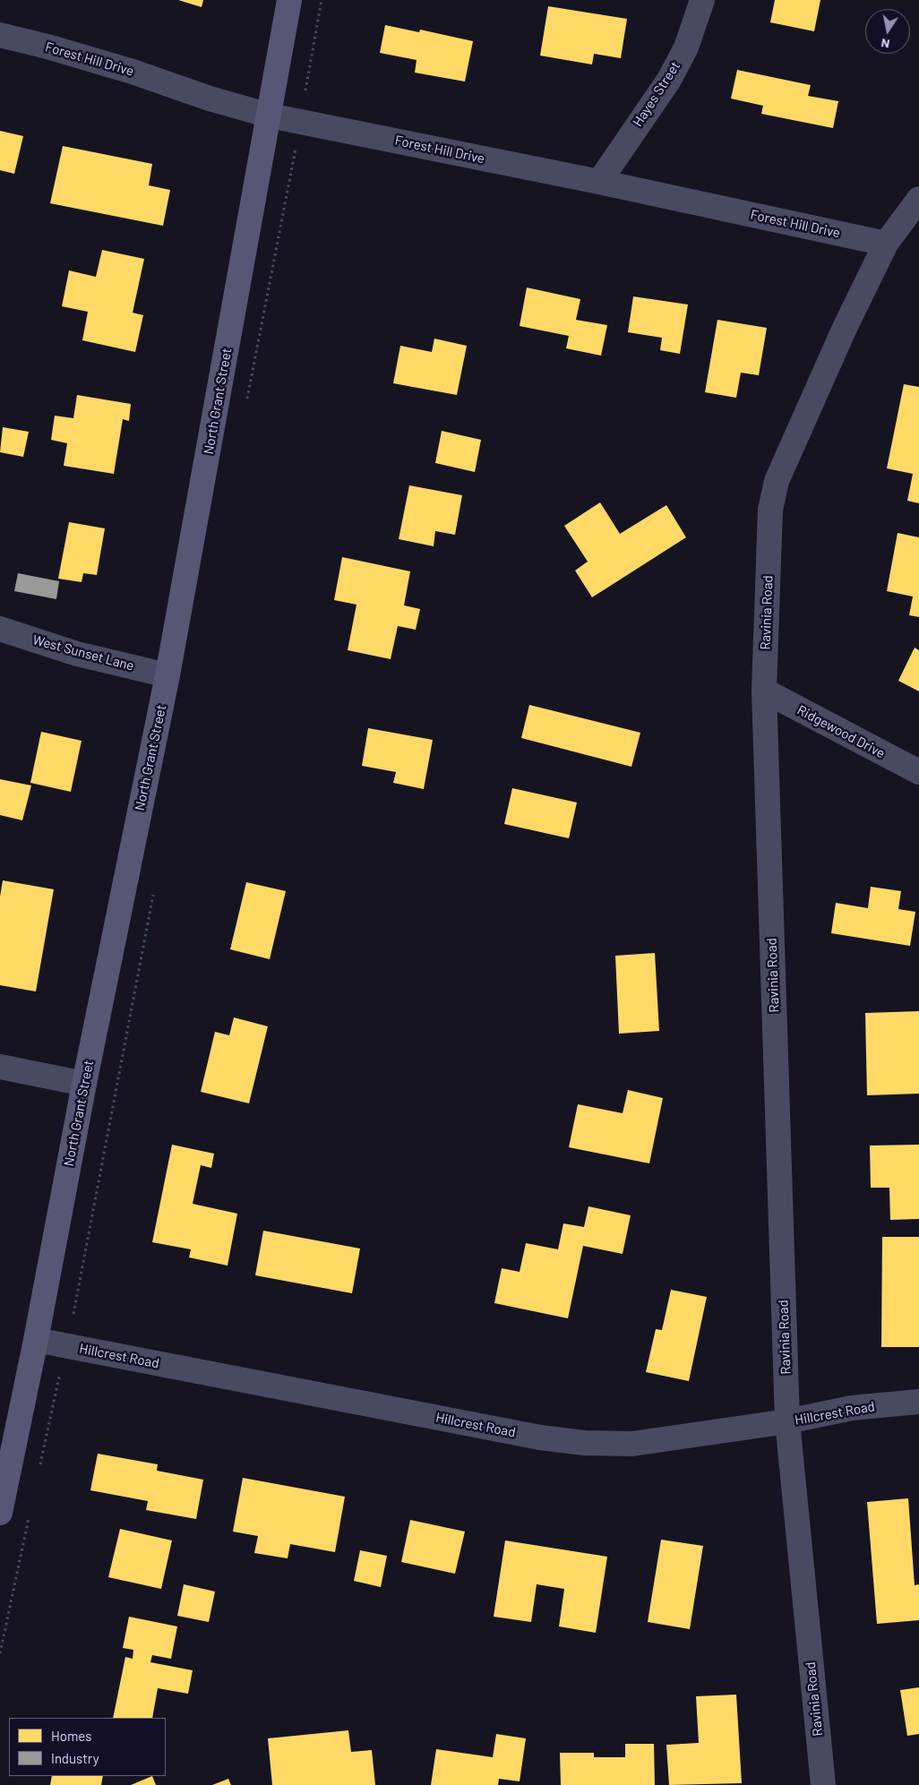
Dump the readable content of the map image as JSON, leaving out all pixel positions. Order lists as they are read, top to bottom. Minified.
{"streets":{"street":["Forest Hill Drive","Hayes Street","North Grant Street","Ravinia Road","West Sunset Lane","Ridgewood Drive","Hillcrest Road"]},"crossings":[["Forest Hill Drive","Hayes Street"],["Forest Hill Drive","North Grant Street"],["Forest Hill Drive","Ravinia Road"],["North Grant Street","West Sunset Lane"],["North Grant Street","Hillcrest Road"],["Ravinia Road","Ridgewood Drive"],["Ravinia Road","Hillcrest Road"]],"legend":["Homes","Industry"],"north":"bottom"}
